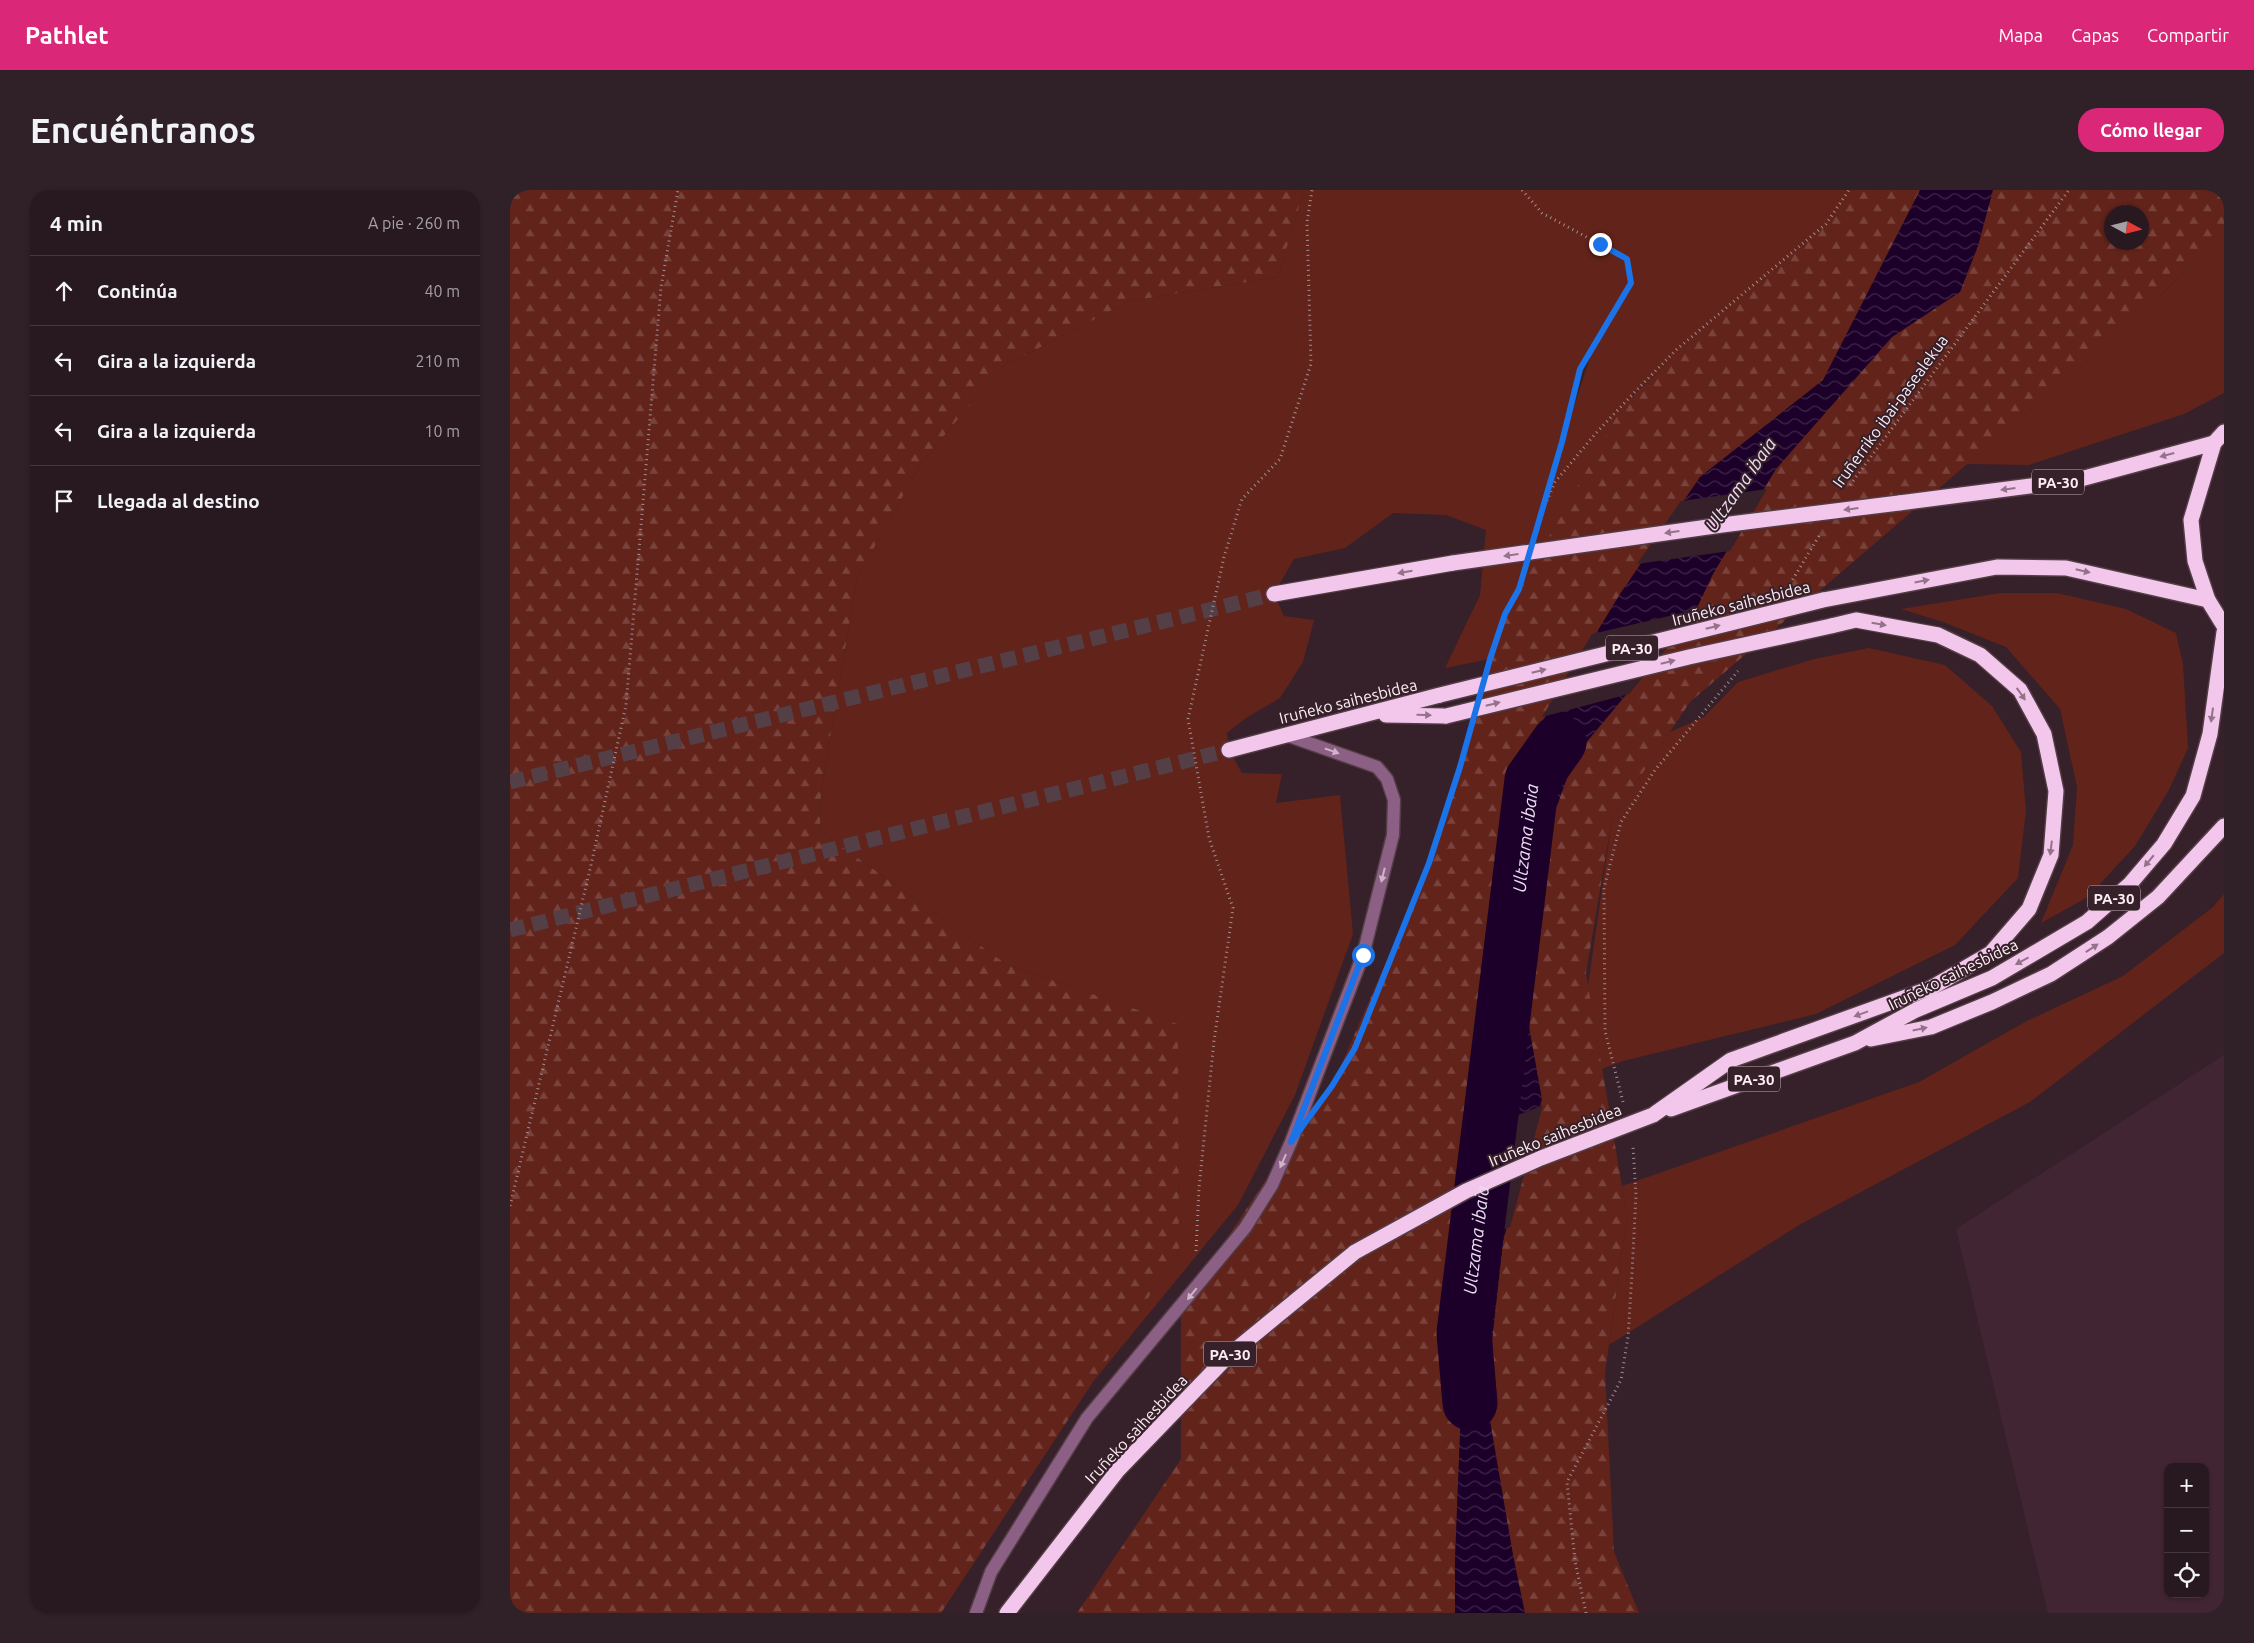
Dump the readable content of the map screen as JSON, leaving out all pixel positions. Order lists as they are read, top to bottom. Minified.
{"streets":{"highway":["PA-30","Iruñeko saihesbidea"],"path":["Iruñerriko ibai-pasealekua"]},"crossings":[["PA-30","Iruñeko saihesbidea"]],"water":["Ultzama ibaia"],"north":"right","page":{"header":"Pathlet","nav":["Mapa","Capas","Compartir"],"buttons":"Cómo llegar","title":"Encuéntranos","heading":["4 min","A pie · 260 m"],"list":[["Continúa","40 m"],["Gira a la izquierda","210 m"],["Gira a la izquierda","10 m"],"Llegada al destino"],"map_buttons":["+","−"]}}
